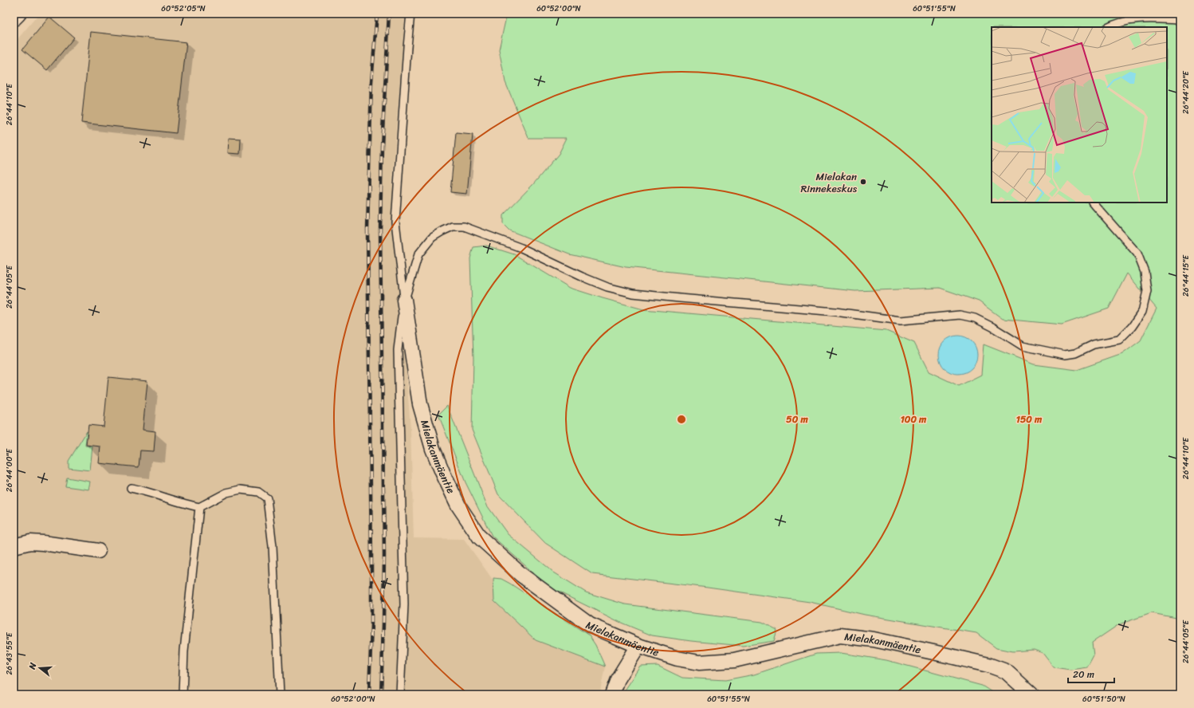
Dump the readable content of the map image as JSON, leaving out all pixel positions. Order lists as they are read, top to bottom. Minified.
{"streets":{"street":["Mielakanmäentie"]},"places":["Mielakan Rinnekeskus"],"scale_bar":"20 m","north":"left","coordinates":["60°52'05\"N","60°52'00\"N","60°51'55\"N","26°44'20\"E","26°44'10\"E","26°44'15\"E","26°44'05\"E","26°44'00\"E","26°43'55\"E","60°51'50\"N"],"rings":["50 m","100 m","150 m"]}
